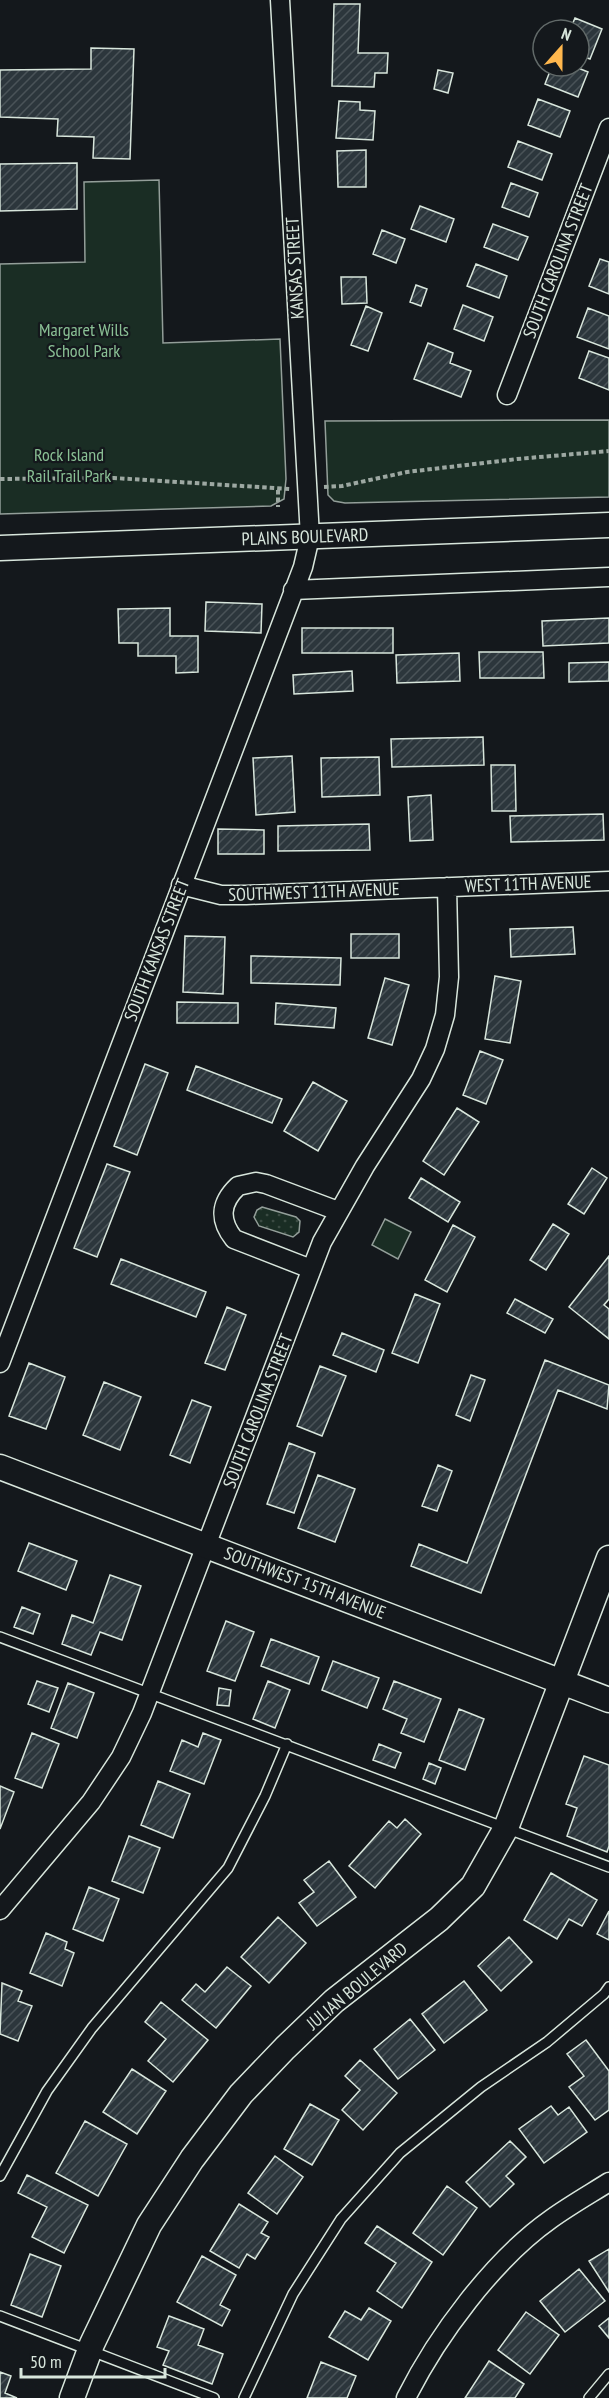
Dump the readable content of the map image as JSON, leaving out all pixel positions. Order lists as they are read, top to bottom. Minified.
{"streets":{"main road":["PLAINS BOULEVARD","SOUTHWEST 15TH AVENUE","JULIAN BOULEVARD"],"street":["SOUTH CAROLINA STREET","KANSAS STREET","WEST 11TH AVENUE","SOUTHWEST 11TH AVENUE","SOUTH KANSAS STREET"]},"crossings":[["SOUTH CAROLINA STREET","WEST 11TH AVENUE"],["SOUTH CAROLINA STREET","SOUTHWEST 11TH AVENUE"],["SOUTH CAROLINA STREET","SOUTHWEST 15TH AVENUE"],["KANSAS STREET","PLAINS BOULEVARD"],["KANSAS STREET","SOUTH KANSAS STREET"],["PLAINS BOULEVARD","SOUTH KANSAS STREET"],["WEST 11TH AVENUE","SOUTHWEST 11TH AVENUE"],["SOUTHWEST 11TH AVENUE","SOUTH KANSAS STREET"],["SOUTHWEST 15TH AVENUE","JULIAN BOULEVARD"]],"parks":["Margaret Wills School Park","Rock Island Rail Trail Park"],"scale_bar":"50 m","north":"top"}
